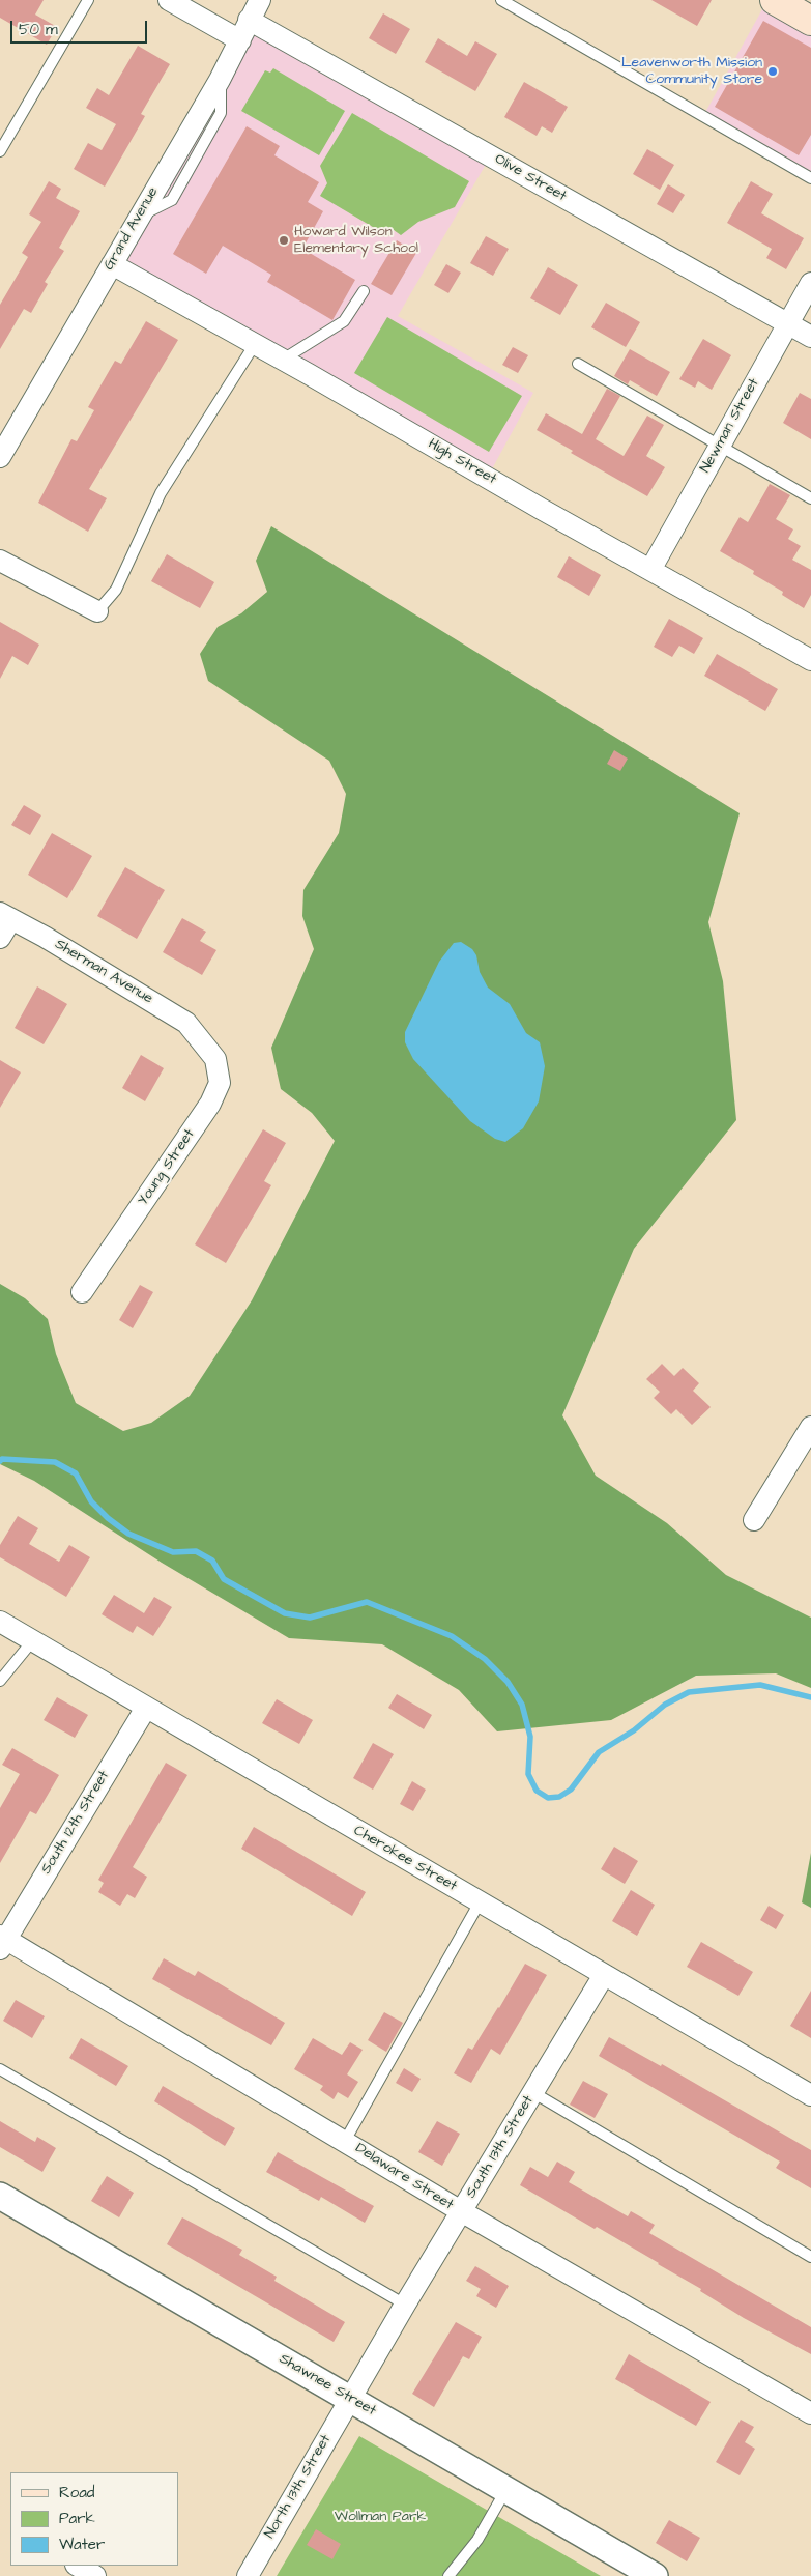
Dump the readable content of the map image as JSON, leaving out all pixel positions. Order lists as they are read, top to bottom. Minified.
{"streets":{"street":["Olive Street","Grand Avenue","Newman Street","High Street","Sherman Avenue","Young Street","South 12th Street","Cherokee Street","South 13th Street","Delaware Street","Shawnee Street","North 13th Street"]},"crossings":[["Olive Street","Grand Avenue"],["Olive Street","Newman Street"],["Grand Avenue","High Street"],["Newman Street","High Street"],["Sherman Avenue","Young Street"],["South 12th Street","Cherokee Street"],["South 12th Street","Delaware Street"],["Cherokee Street","South 13th Street"],["South 13th Street","Delaware Street"],["South 13th Street","Shawnee Street"],["South 13th Street","North 13th Street"],["Shawnee Street","North 13th Street"]],"parks":["Wollman Park"],"places":["Leavenworth Mission Community Store","Howard Wilson Elementary School"],"legend":["Road","Park","Water"],"scale_bar":"50 m"}
